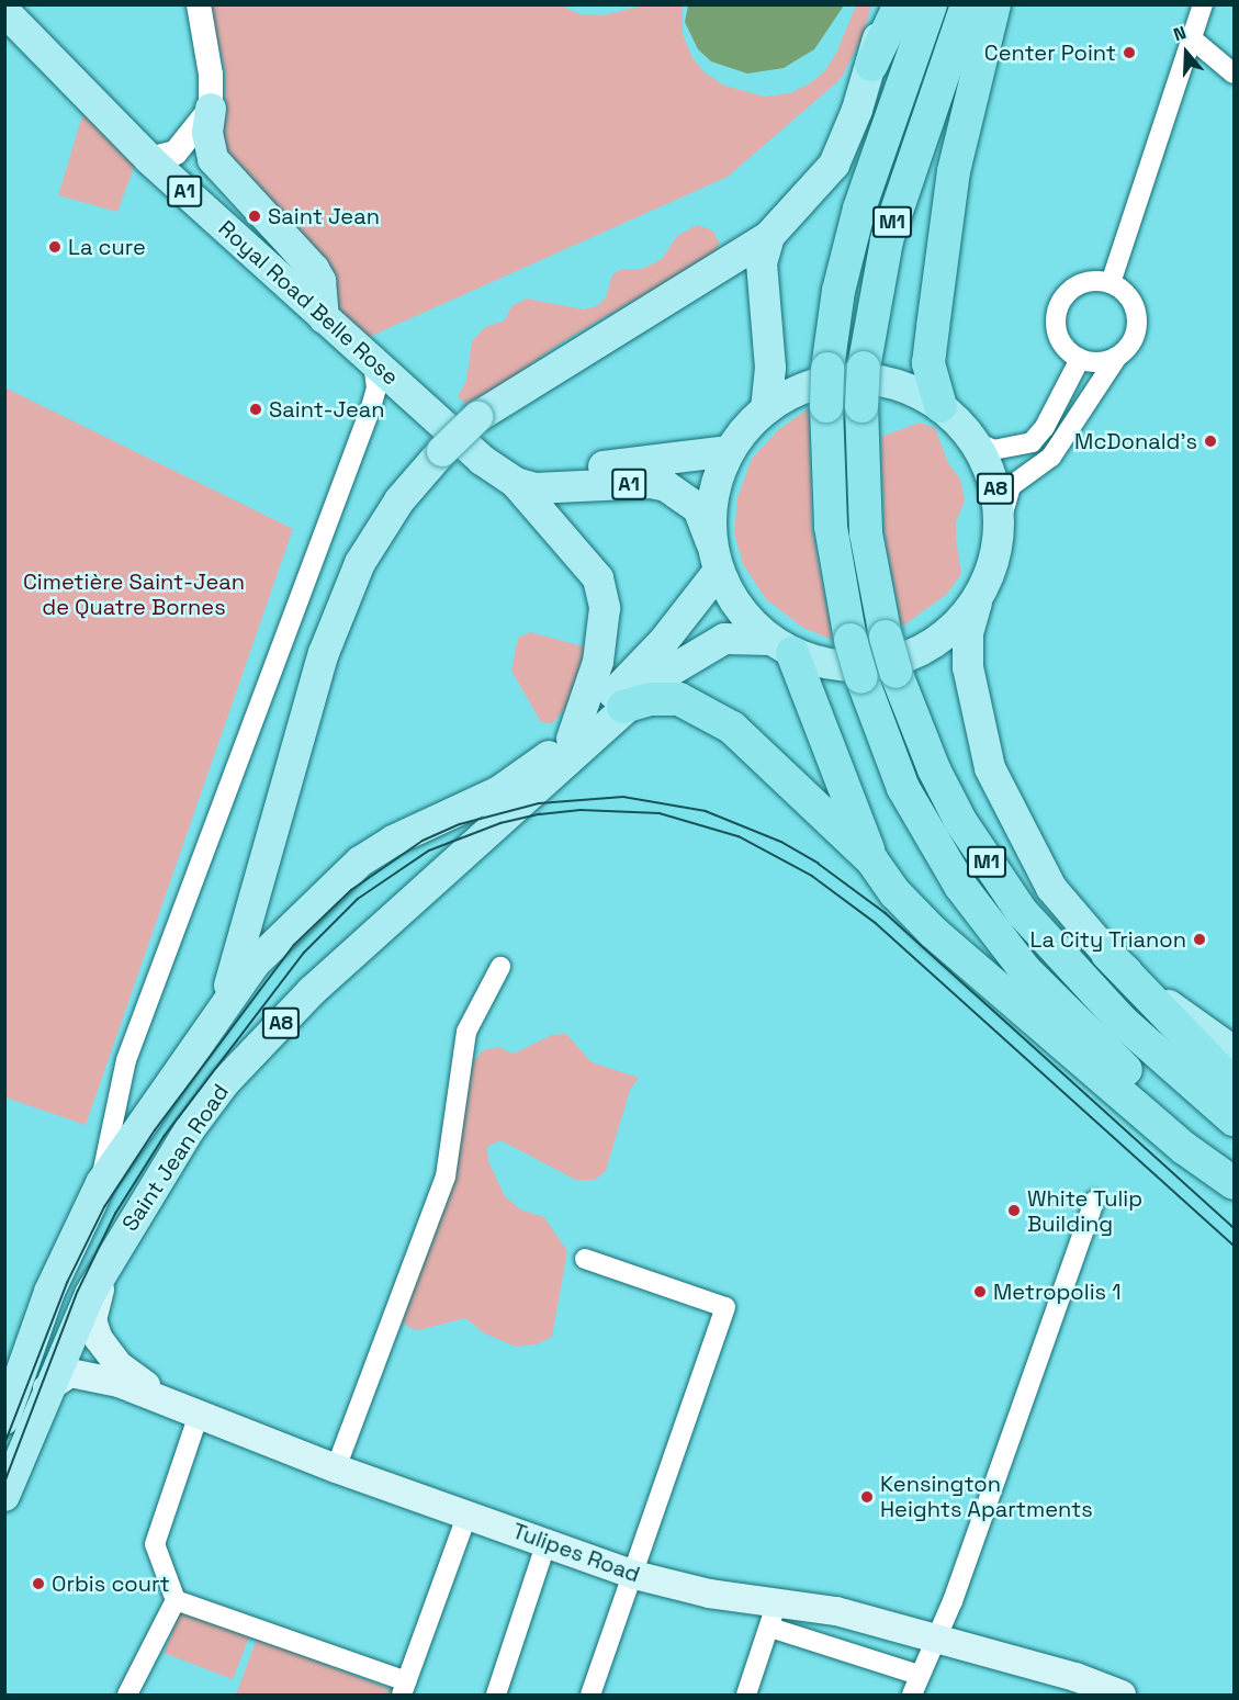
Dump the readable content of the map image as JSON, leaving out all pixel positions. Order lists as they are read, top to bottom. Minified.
{"streets":{"highway":["M1"],"main road":["A1","Royal Road Belle Rose","A8","Saint Jean Road","Tulipes Road"]},"crossings":[["A1","Royal Road Belle Rose"],["A1","A8"],["Royal Road Belle Rose","A8"],["A8","Saint Jean Road"],["Saint Jean Road","Tulipes Road"]],"parks":["Cimetière Saint-Jean de Quatre Bornes"],"places":["Center Point","Saint Jean","La cure","Saint-Jean","McDonald's","La City Trianon","White Tulip Building","Metropolis 1","Kensington Heights Apartments","Orbis court"],"north":"top"}
